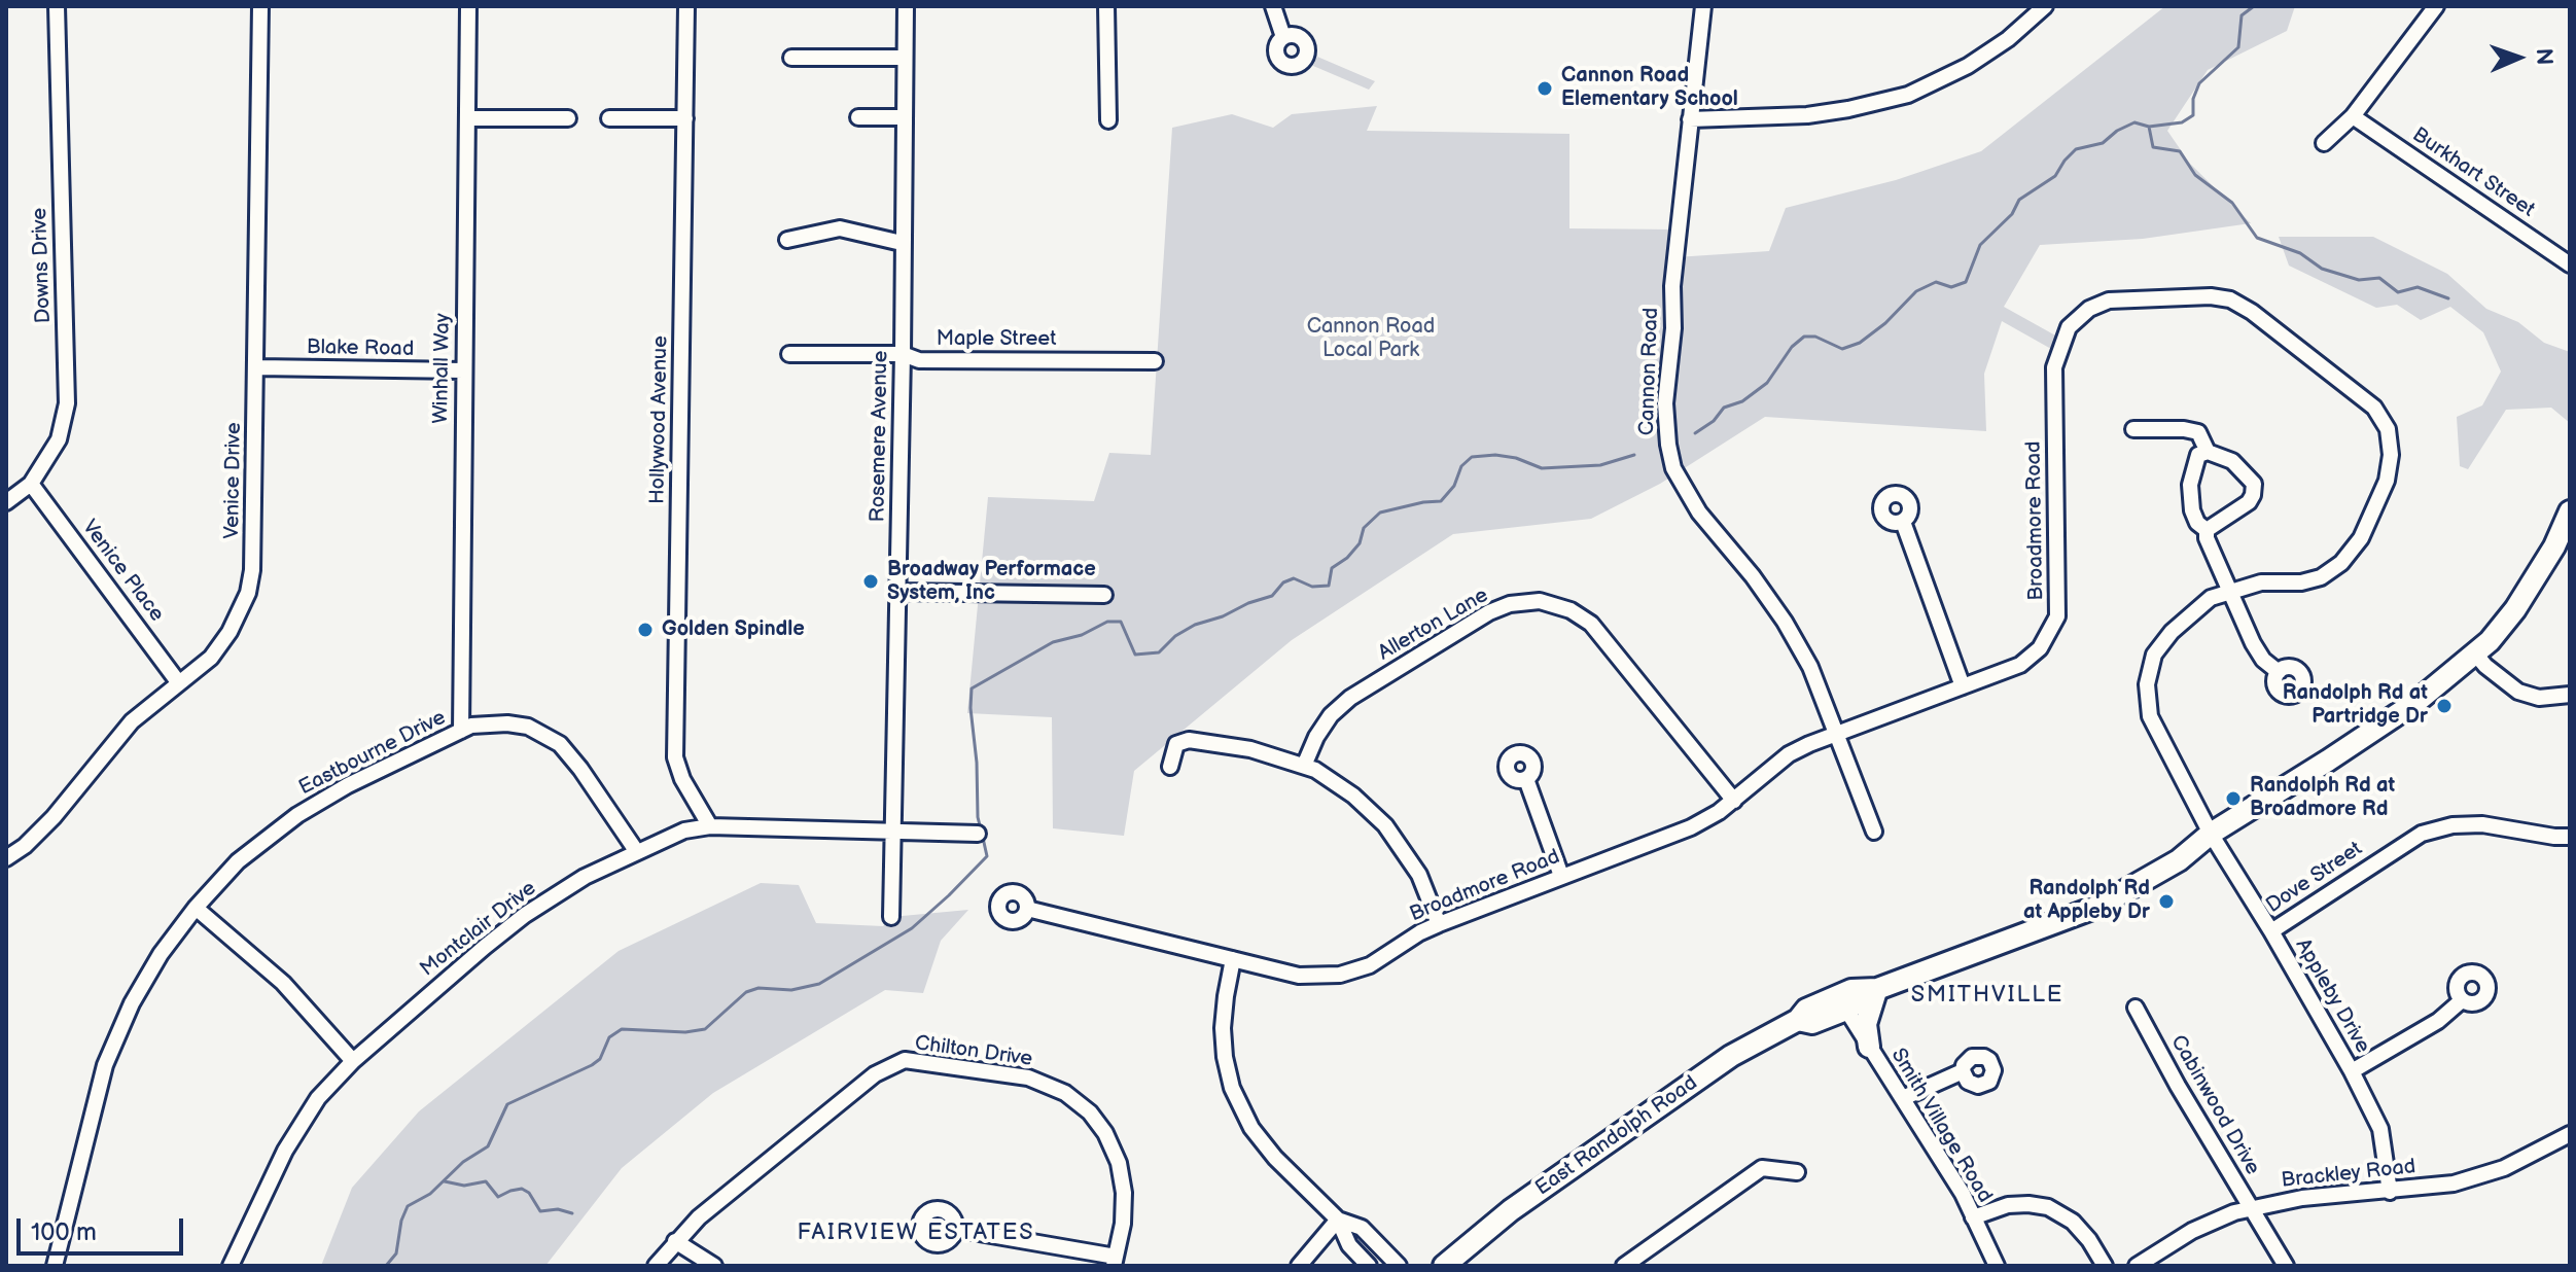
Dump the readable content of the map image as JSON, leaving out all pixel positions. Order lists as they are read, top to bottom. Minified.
{"streets":{"main road":["East Randolph Road"],"street":["Burkhart Street","Downs Drive","Maple Street","Blake Road","Winhall Way","Cannon Road","Hollywood Avenue","Rosemere Avenue","Venice Drive","Broadmore Road","Venice Place","Allerton Lane","Eastbourne Drive","Dove Street","Montclair Drive","Appleby Drive","Chilton Drive","Cabinwood Drive","Smith Village Road","Brackley Road"]},"crossings":[["Downs Drive","Venice Place"],["Maple Street","Rosemere Avenue"],["Blake Road","Winhall Way"],["Blake Road","Venice Drive"],["Winhall Way","Eastbourne Drive"],["Cannon Road","Broadmore Road"],["Hollywood Avenue","Montclair Drive"],["Rosemere Avenue","Montclair Drive"],["Venice Drive","Venice Place"],["Broadmore Road","Allerton Lane"],["Broadmore Road","Appleby Drive"],["Broadmore Road","East Randolph Road"],["Eastbourne Drive","Montclair Drive"],["Dove Street","Appleby Drive"],["Appleby Drive","East Randolph Road"],["Appleby Drive","Brackley Road"],["Cabinwood Drive","Brackley Road"],["Smith Village Road","East Randolph Road"]],"districts":["SMITHVILLE","FAIRVIEW ESTATES"],"parks":["Cannon Road Local Park"],"places":["Cannon Road Elementary School","Broadway Performace System, Inc","Golden Spindle","Randolph Rd at Partridge Dr","Randolph Rd at Broadmore Rd","Randolph Rd at Appleby Dr"],"scale_bar":"100 m","north":"right"}
